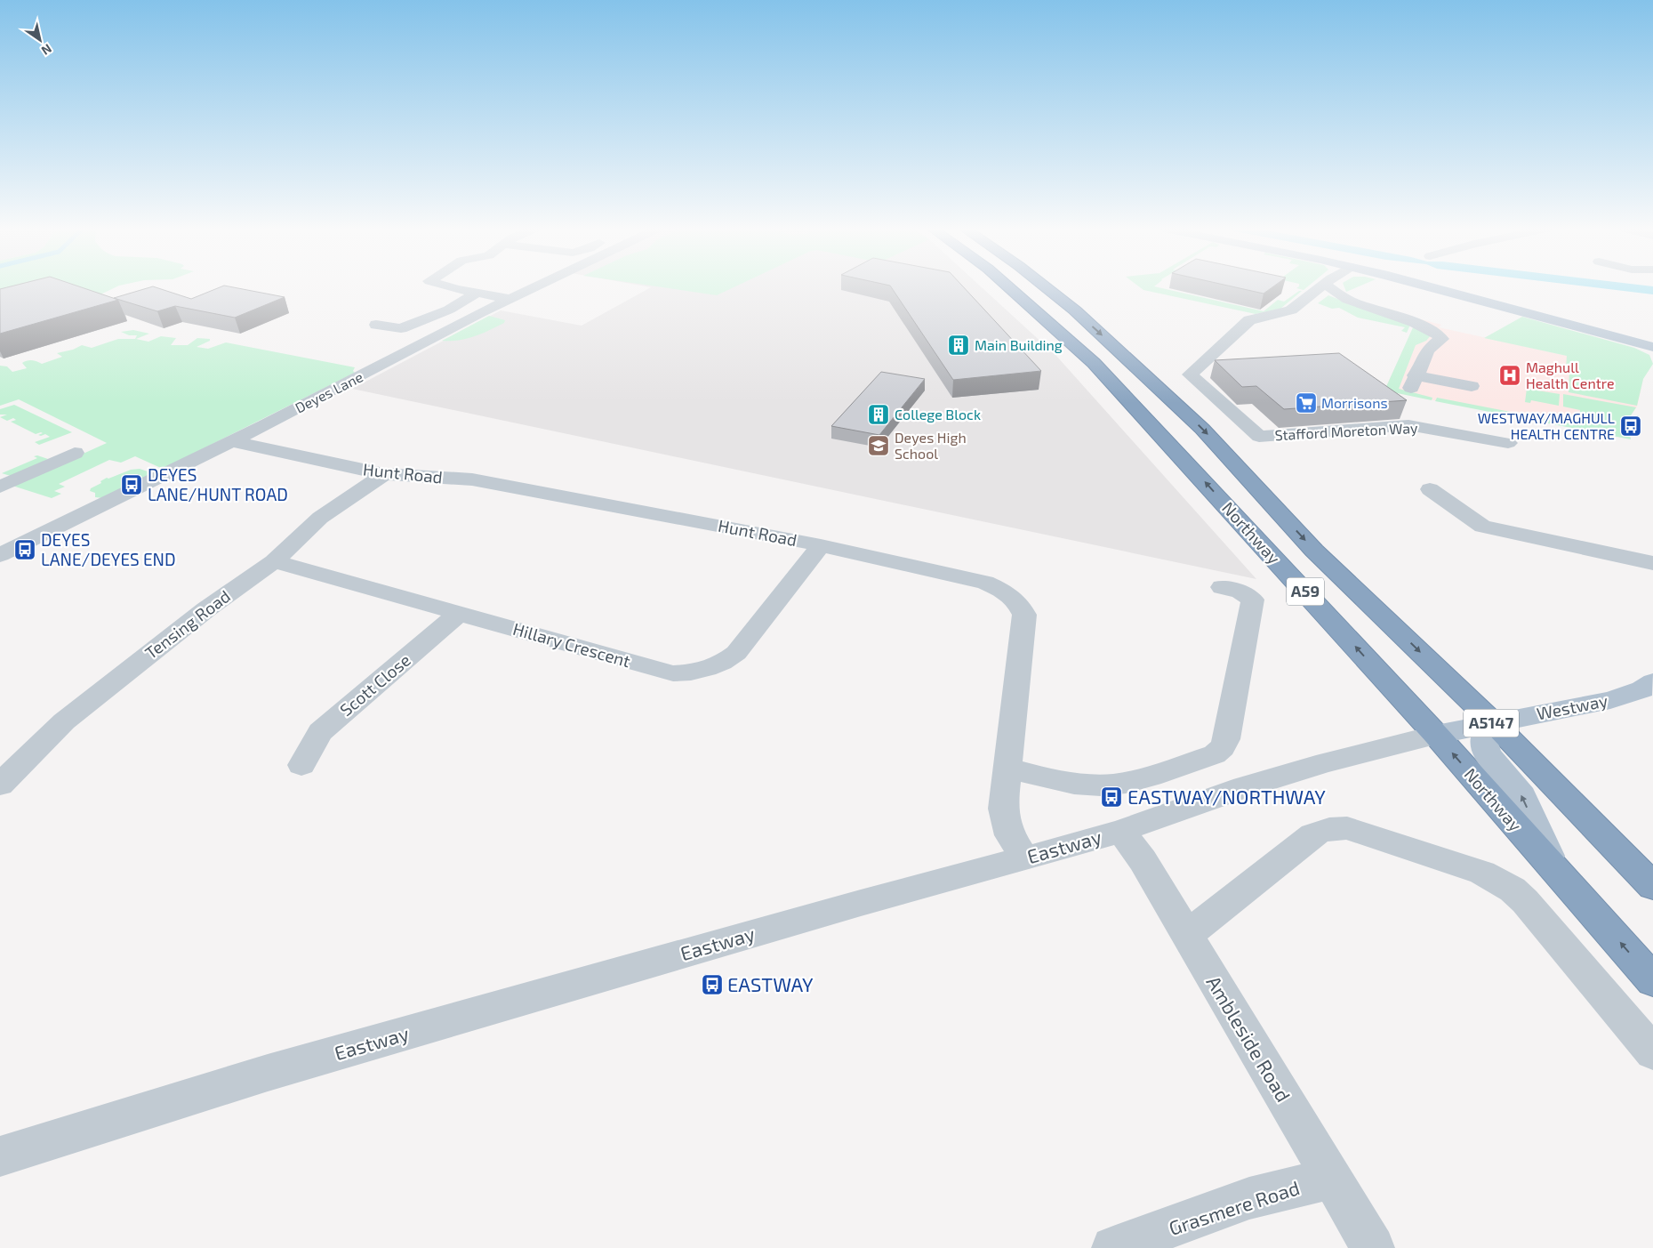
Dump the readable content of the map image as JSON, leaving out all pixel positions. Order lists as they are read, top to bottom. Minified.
{"streets":{"highway":["Northway","A59"],"main road":["Westway","A5147"],"street":["Deyes Lane","Stafford Moreton Way","Hunt Road","Tensing Road","Hillary Crescent","Scott Close","Eastway","Ambleside Road","Grasmere Road"]},"crossings":[["Deyes Lane","Hunt Road"],["Hunt Road","Tensing Road"],["Hunt Road","Hillary Crescent"],["Hunt Road","Eastway"],["Northway","Westway"],["Northway","Eastway"],["Tensing Road","Hillary Crescent"],["Hillary Crescent","Scott Close"],["Westway","Eastway"],["Eastway","Ambleside Road"],["Ambleside Road","Grasmere Road"]],"places":{"building":["Main Building","College Block"],"hospital":["Maghull Health Centre"],"supermarket":["Morrisons"],"bus stop":["WESTWAY/MAGHULL HEALTH CENTRE","DEYES LANE/HUNT ROAD","DEYES LANE/DEYES END","EASTWAY/NORTHWAY","EASTWAY"],"school or university":["Deyes High School"]},"north":"bottom right"}
